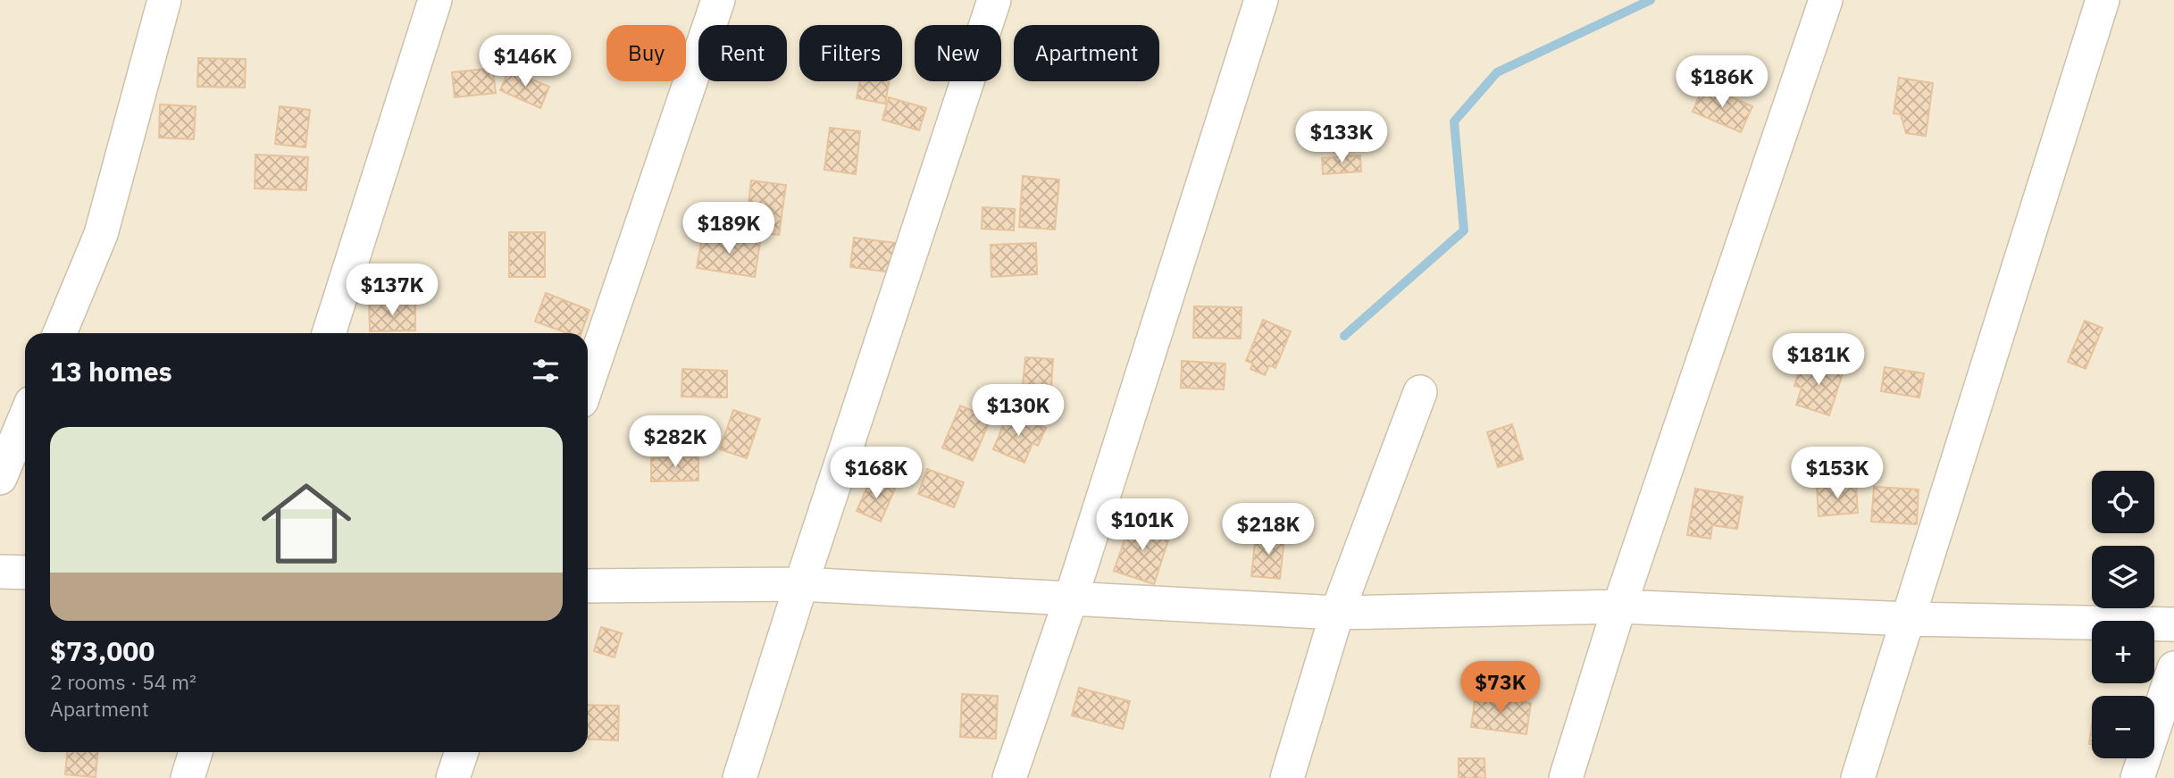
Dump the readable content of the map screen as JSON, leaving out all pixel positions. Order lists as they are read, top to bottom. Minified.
{"page":{"chip":["Buy","Rent","Filters","New","Apartment"],"price":["$146K","$186K","$133K","$189K","$137K","$181K","$130K","$282K","$168K","$153K","$101K","$218K","$73K"],"heading":"13 homes","list":[{"name":"$73,000","note":"2 rooms · 54 m² · Apartment"}],"map_buttons":["+","−"]}}
